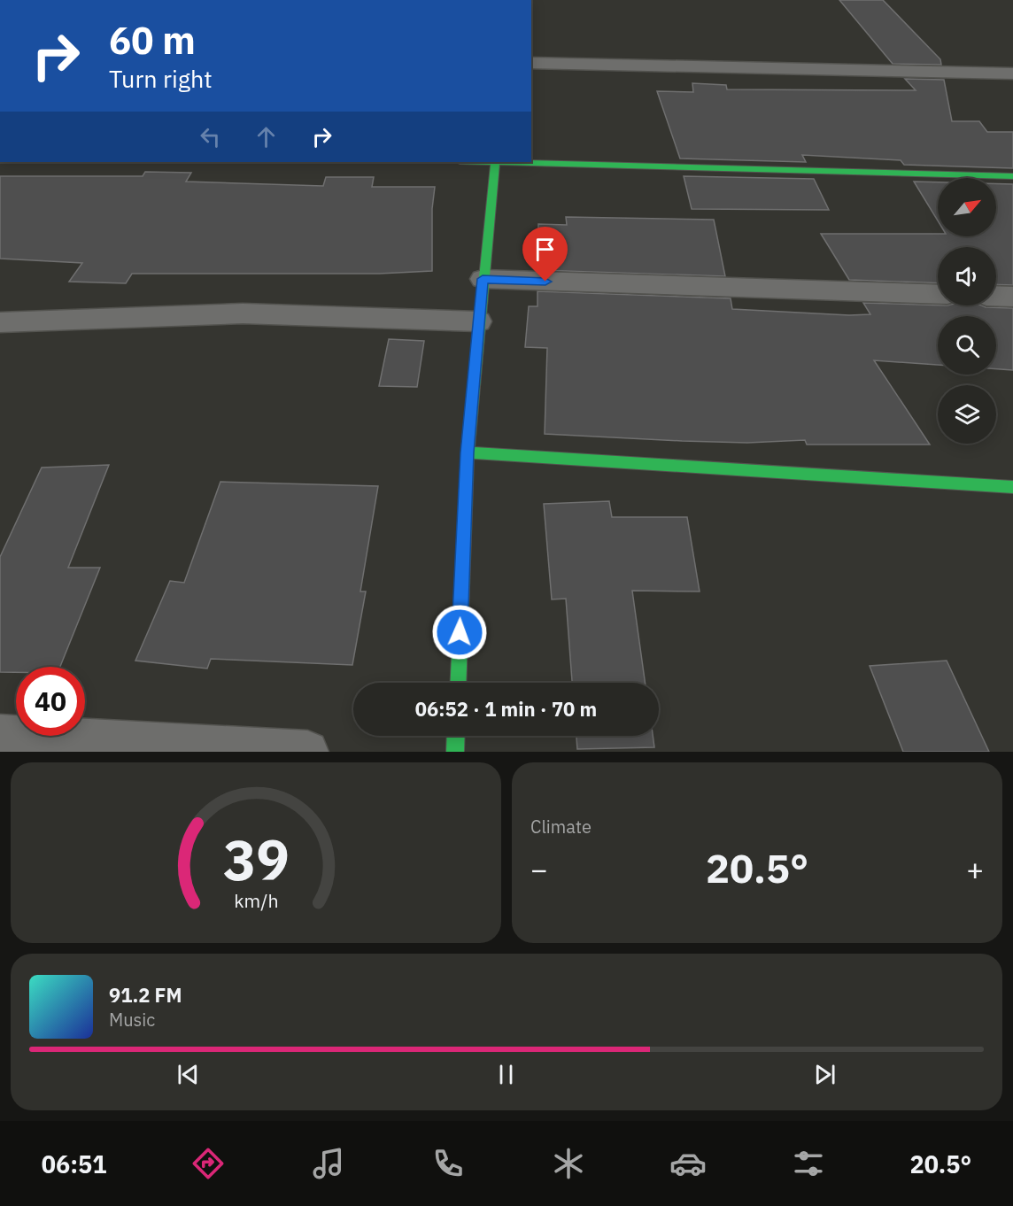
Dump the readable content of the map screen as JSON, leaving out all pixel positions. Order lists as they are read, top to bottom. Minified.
{"north":"top right","page":{"turn":["60 m","Turn right"],"limit":"40","trip":"06:52 · 1 min · 70 m","tile":"Climate","heat":["−","20.5°","+"],"song":["91.2 FM","Music"],"tabs":["06:51","20.5°"],"gauge":["39","km/h"]}}
